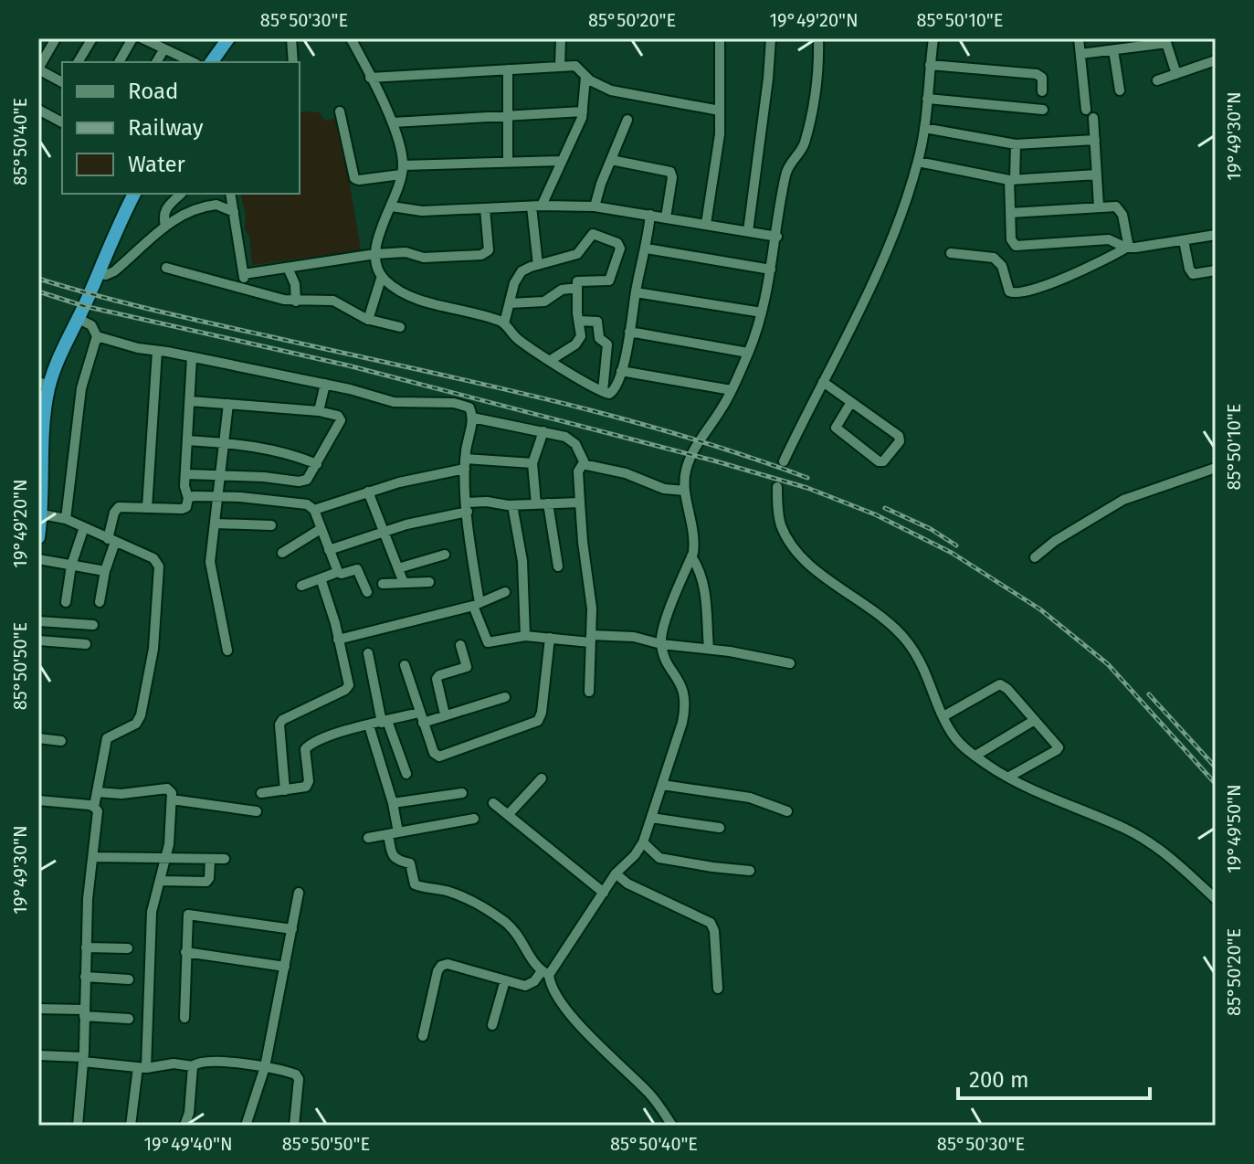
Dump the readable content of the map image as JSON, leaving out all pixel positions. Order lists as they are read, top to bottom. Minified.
{"legend":["Road","Railway","Water"],"scale_bar":"200 m","coordinates":["85°50'30\"E","85°50'20\"E","19°49'20\"N","85°50'10\"E","19°49'30\"N","85°50'40\"E","85°50'50\"E","19°49'50\"N","19°49'40\"N"]}
